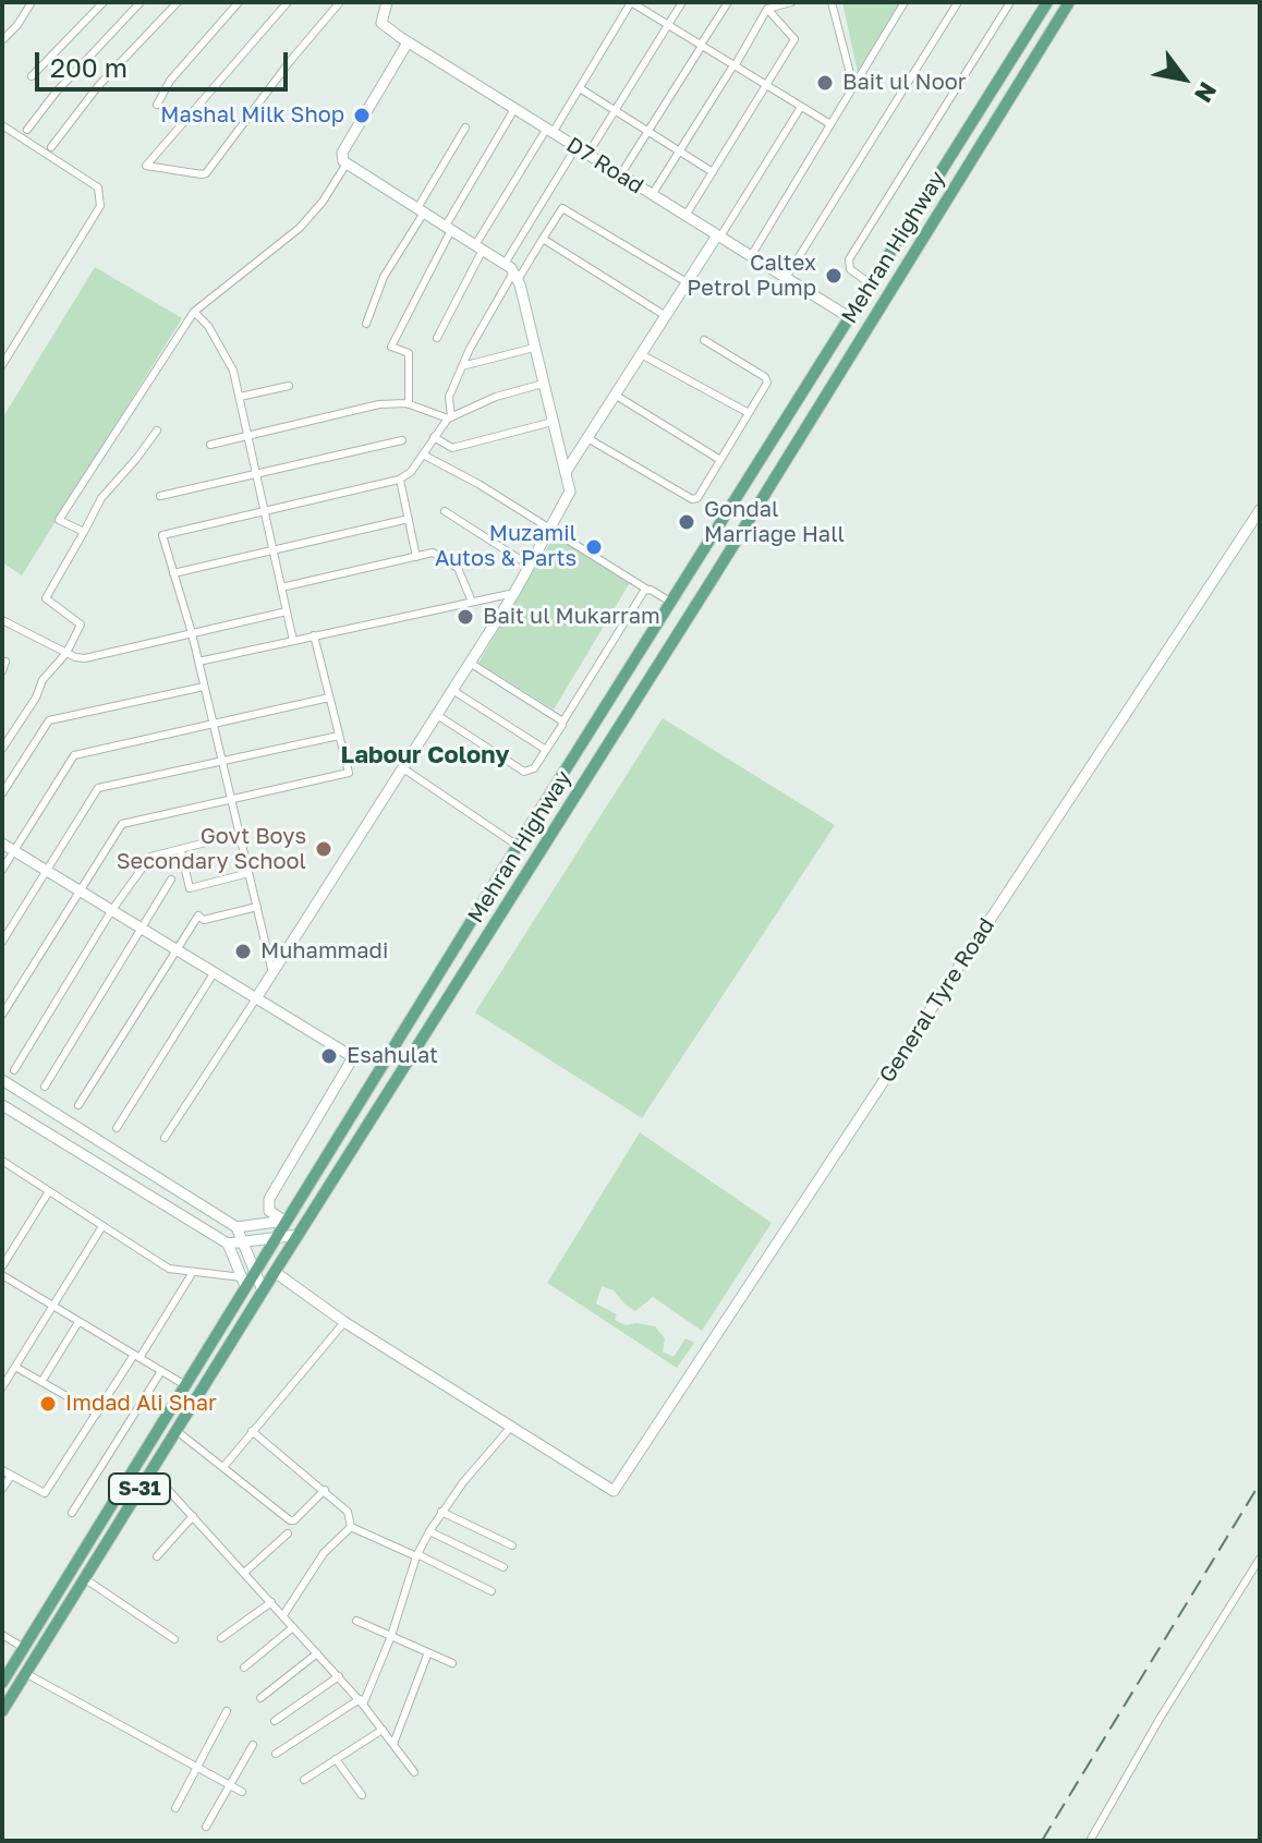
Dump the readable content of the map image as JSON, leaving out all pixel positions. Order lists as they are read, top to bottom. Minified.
{"streets":{"main road":["Mehran Highway","S-31"],"street":["D7 Road","General Tyre Road"]},"crossings":[["D7 Road","Mehran Highway"]],"districts":["Labour Colony"],"places":["Bait ul Noor","Mashal Milk Shop","Caltex Petrol Pump","Gondal Marriage Hall","Muzamil Autos & Parts","Bait ul Mukarram","Govt Boys Secondary School","Muhammadi","Esahulat","Imdad Ali Shar"],"scale_bar":"200 m","north":"bottom right"}
